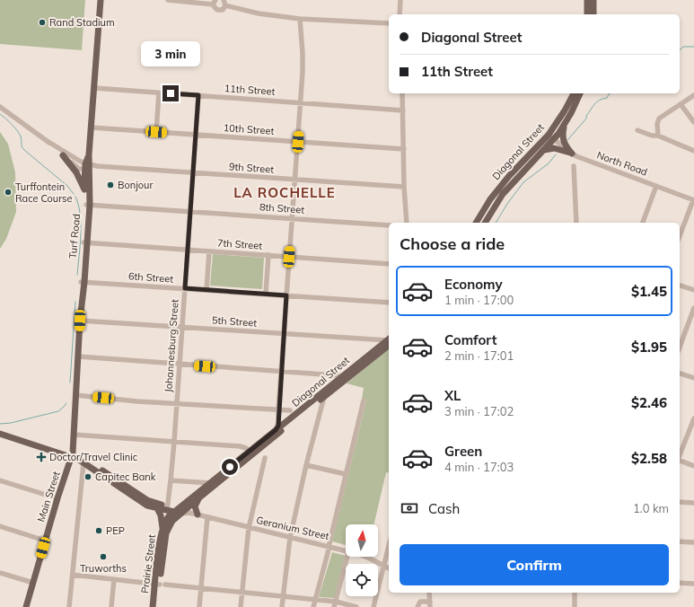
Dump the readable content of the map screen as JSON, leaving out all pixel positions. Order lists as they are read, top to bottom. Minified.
{"streets":{"main road":["Diagonal Street","Turf Road","Main Street","Geranium Street","Prairie Street"],"street":["11th Street","10th Street","North Road","9th Street","8th Street","7th Street","6th Street","5th Street","Johannesburg Street"]},"crossings":[["11th Street","Turf Road"],["11th Street","Johannesburg Street"],["10th Street","Turf Road"],["10th Street","Johannesburg Street"],["Diagonal Street","North Road"],["Diagonal Street","Geranium Street"],["Diagonal Street","Prairie Street"],["9th Street","Turf Road"],["9th Street","Johannesburg Street"],["8th Street","Turf Road"],["8th Street","Johannesburg Street"],["Turf Road","7th Street"],["Turf Road","6th Street"],["Turf Road","5th Street"],["Turf Road","Main Street"],["Turf Road","Geranium Street"],["7th Street","Johannesburg Street"],["6th Street","Johannesburg Street"],["5th Street","Johannesburg Street"],["Johannesburg Street","Geranium Street"],["Main Street","Geranium Street"],["Geranium Street","Prairie Street"]],"districts":["LA ROCHELLE"],"places":{"other":["Rand Stadium","Bonjour","Turffontein Race Course","Capitec Bank","PEP","Truworths"],"health":["Doctor/Travel Clinic"]},"north":"top","page":{"banner":["Diagonal Street","11th Street"],"bubble":"3 min","heading":"Choose a ride","list":[{"name":"Economy","note":"1 min · 17:00","value":"$1.45"},{"name":"Comfort","note":"2 min · 17:01","value":"$1.95"},{"name":"XL","note":"3 min · 17:02","value":"$2.46"},{"name":"Green","note":"4 min · 17:03","value":"$2.58"}],"pay":["Cash","1.0 km"],"buttons":"Confirm"}}
